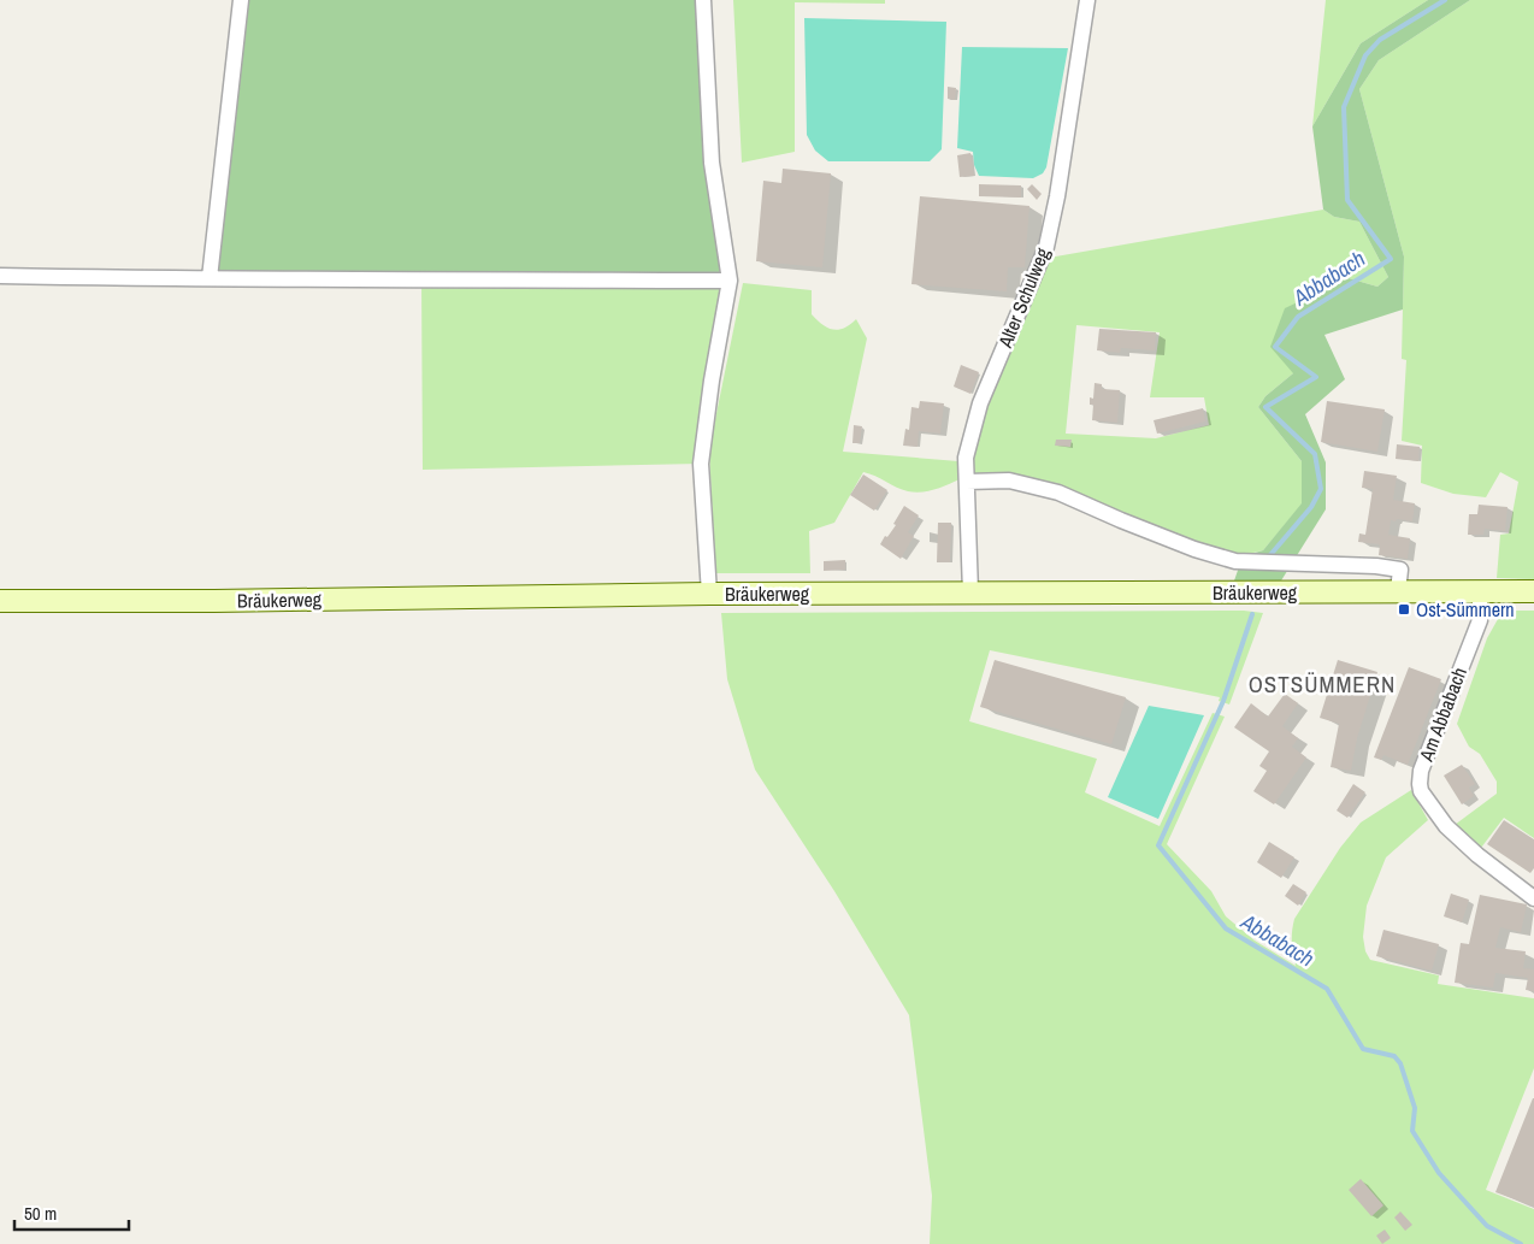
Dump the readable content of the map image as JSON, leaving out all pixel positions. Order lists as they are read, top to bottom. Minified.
{"streets":{"main road":["Bräukerweg"],"street":["Alter Schulweg","Am Abbabach"]},"crossings":[["Alter Schulweg","Bräukerweg"],["Bräukerweg","Am Abbabach"]],"districts":["OSTSÜMMERN"],"water":["Abbabach"],"places":{"transit":["Ost-Sümmern"]},"scale_bar":"50 m"}
